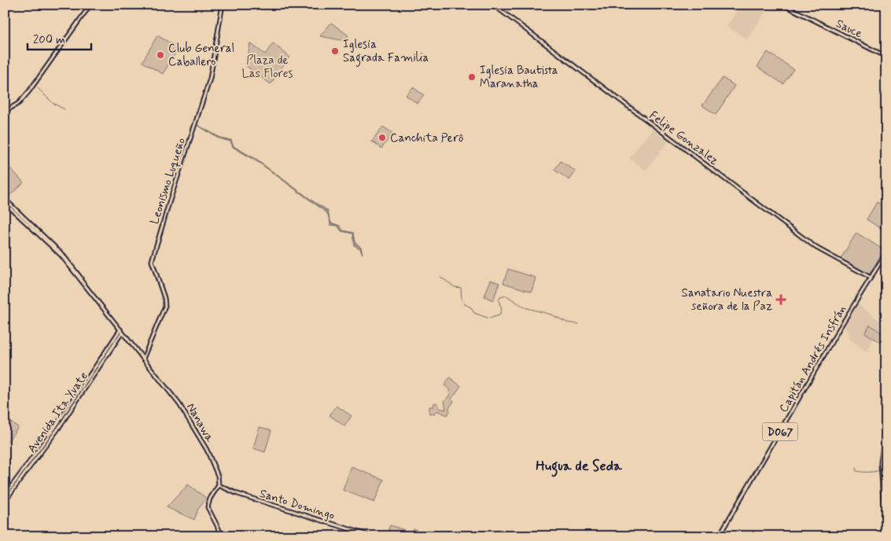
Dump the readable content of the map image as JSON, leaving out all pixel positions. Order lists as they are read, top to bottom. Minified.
{"streets":{"street":["Sauce","Felipe Gonzalez","Leonismo Luqueño","Capitán Andrés Insfrán","Avenida Ita Yvate","Nanawa","D067","Santo Domingo"]},"crossings":[["Felipe Gonzalez","Capitán Andrés Insfrán"],["Leonismo Luqueño","Nanawa"],["Avenida Ita Yvate","Nanawa"],["Nanawa","Santo Domingo"]],"districts":["Hugua de Seda"],"parks":["Plaza de Las Flores"],"places":{"other":["Iglesia Sagrada Familia","Club General Caballero","Iglesia Bautista Maranatha","Canchita Perô"],"health":["Sanatario Nuestra señora de la Paz"]},"scale_bar":"200 m"}
